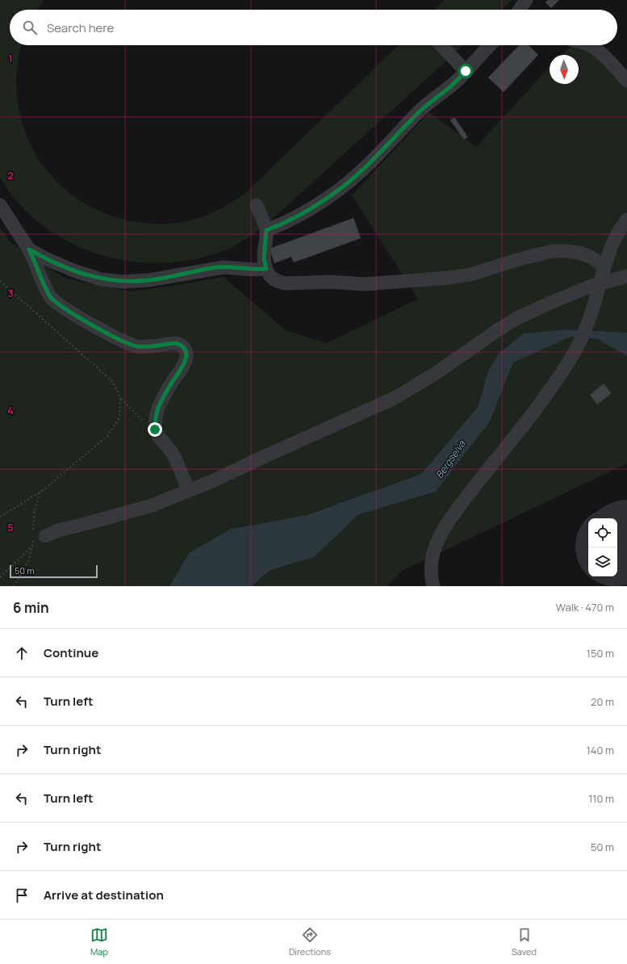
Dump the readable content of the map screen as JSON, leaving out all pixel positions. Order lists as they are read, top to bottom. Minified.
{"water":["Bergselva"],"scale_bar":"50 m","north":"bottom","page":{"search":"Search here","scale":"50 m","heading":["6 min","Walk · 470 m"],"list":[["Continue","150 m"],["Turn left","20 m"],["Turn right","140 m"],["Turn left","110 m"],["Turn right","50 m"],"Arrive at destination"],"nav":["Map","Directions","Saved"]},"grid":{"rows":["1","2","3","4","5"]}}
